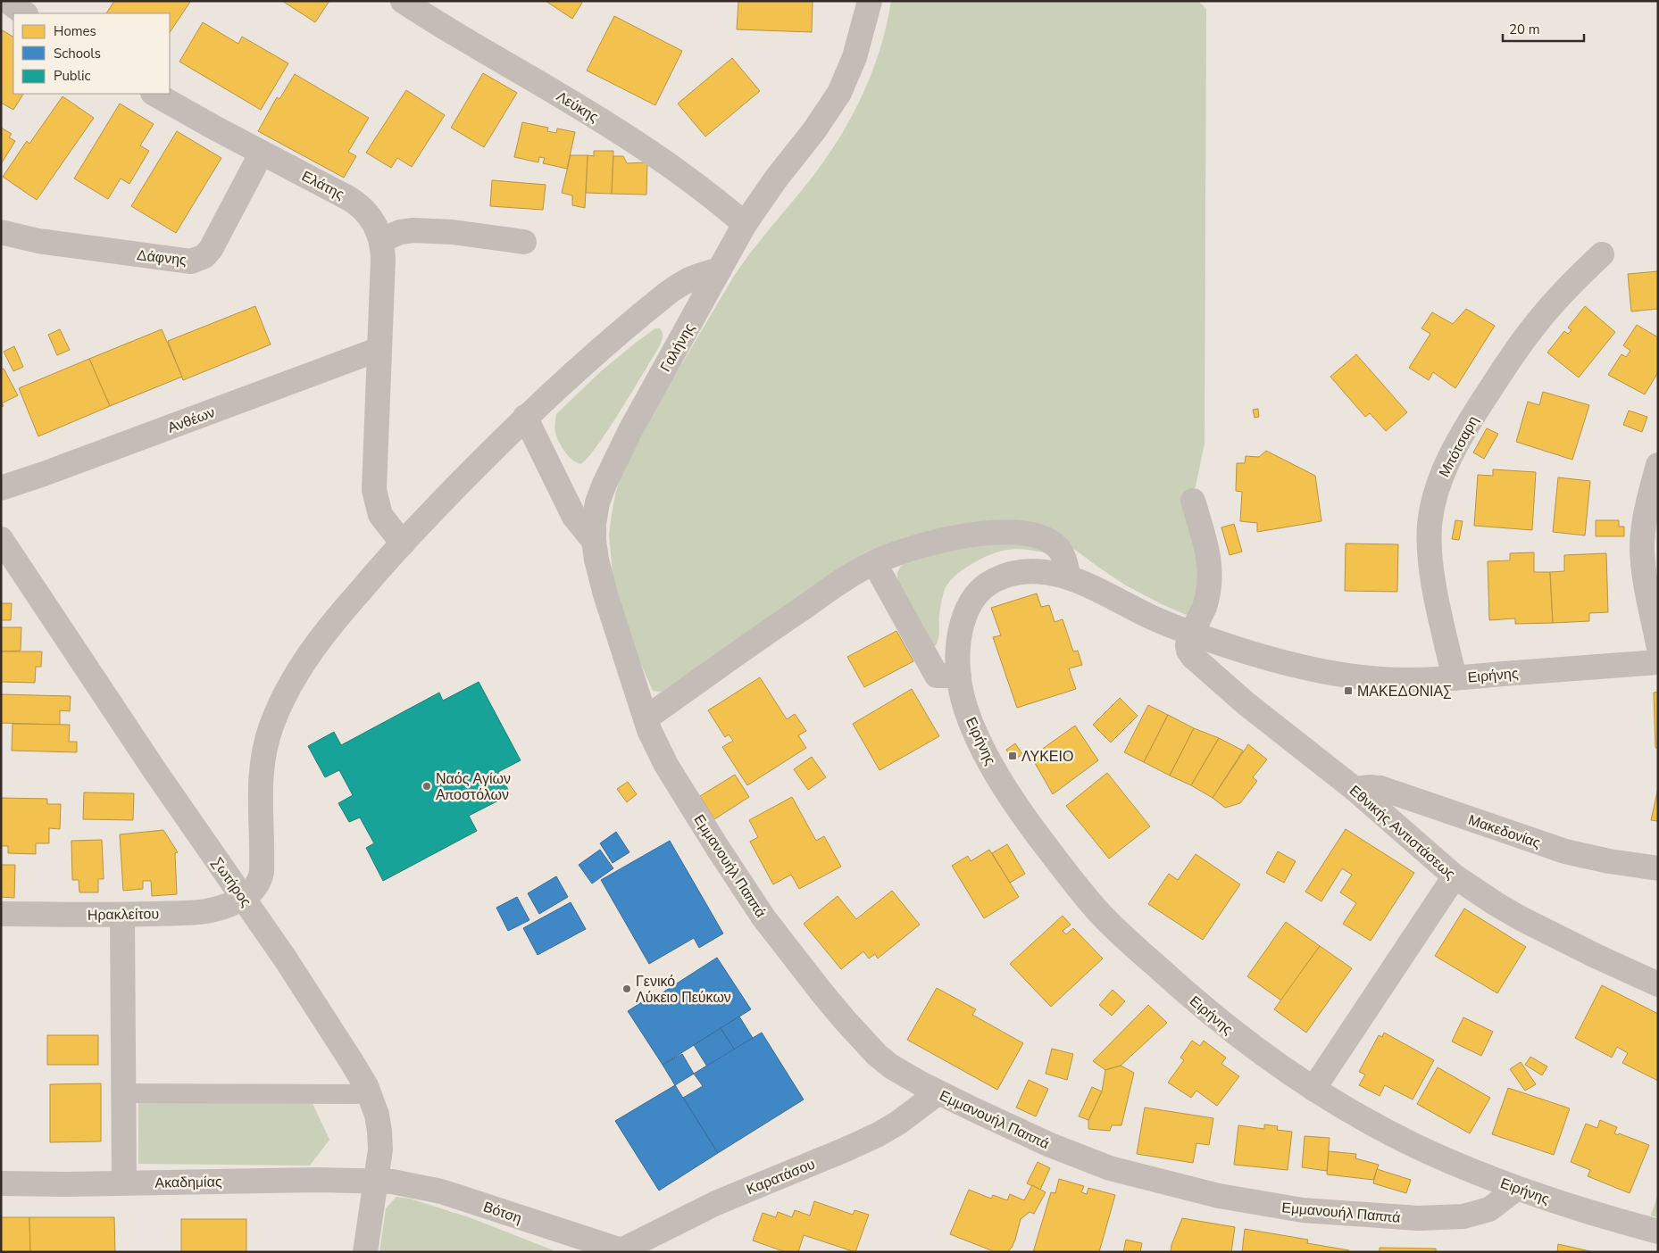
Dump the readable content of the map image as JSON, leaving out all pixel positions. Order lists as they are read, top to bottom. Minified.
{"streets":{"street":["Λεύκης","Ελάτης","Δάφνης","Γαλήνης","Ανθέων","Μπότσαρη","Ειρήνης","Μακεδονίας","Εθνικής Αντιστάσεως","Εμμανουήλ Παππά","Σωτήρος","Ηρακλείτου","Καρατάσου","Ακαδημίας","Βότση"]},"crossings":[["Λεύκης","Γαλήνης"],["Ελάτης","Δάφνης"],["Ελάτης","Ανθέων"],["Γαλήνης","Εμμανουήλ Παππά"],["Μπότσαρη","Ειρήνης"],["Ειρήνης","Εθνικής Αντιστάσεως"],["Ειρήνης","Εμμανουήλ Παππά"],["Μακεδονίας","Εθνικής Αντιστάσεως"],["Εμμανουήλ Παππά","Καρατάσου"],["Σωτήρος","Ηρακλείτου"],["Σωτήρος","Ακαδημίας"],["Σωτήρος","Βότση"],["Καρατάσου","Βότση"],["Ακαδημίας","Βότση"]],"places":{"transit":["ΜΑΚΕΔΟΝΙΑΣ","ΛΥΚΕΙΟ"],"other":["Ναός Αγίων Αποστόλων","Γενικό Λύκειο Πεύκων"]},"legend":["Homes","Schools","Public"],"scale_bar":"20 m"}
